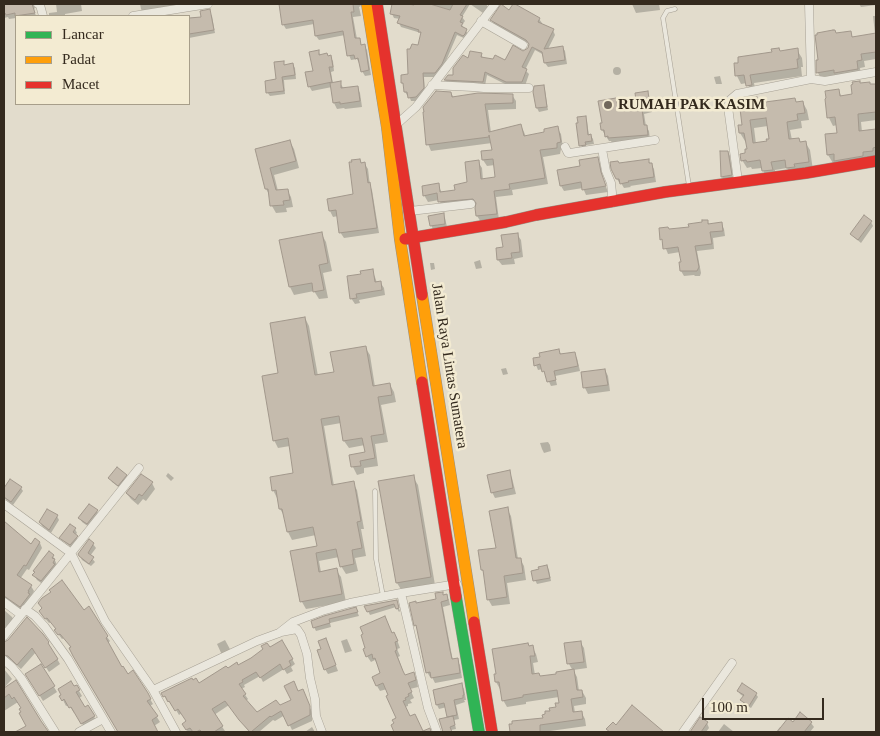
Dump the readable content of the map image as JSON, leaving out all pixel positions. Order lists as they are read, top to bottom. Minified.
{"streets":{"main road":["Jalan Raya Lintas Sumatera"]},"places":["RUMAH PAK KASIM"],"legend":["Lancar","Padat","Macet"],"scale_bar":"100 m"}
